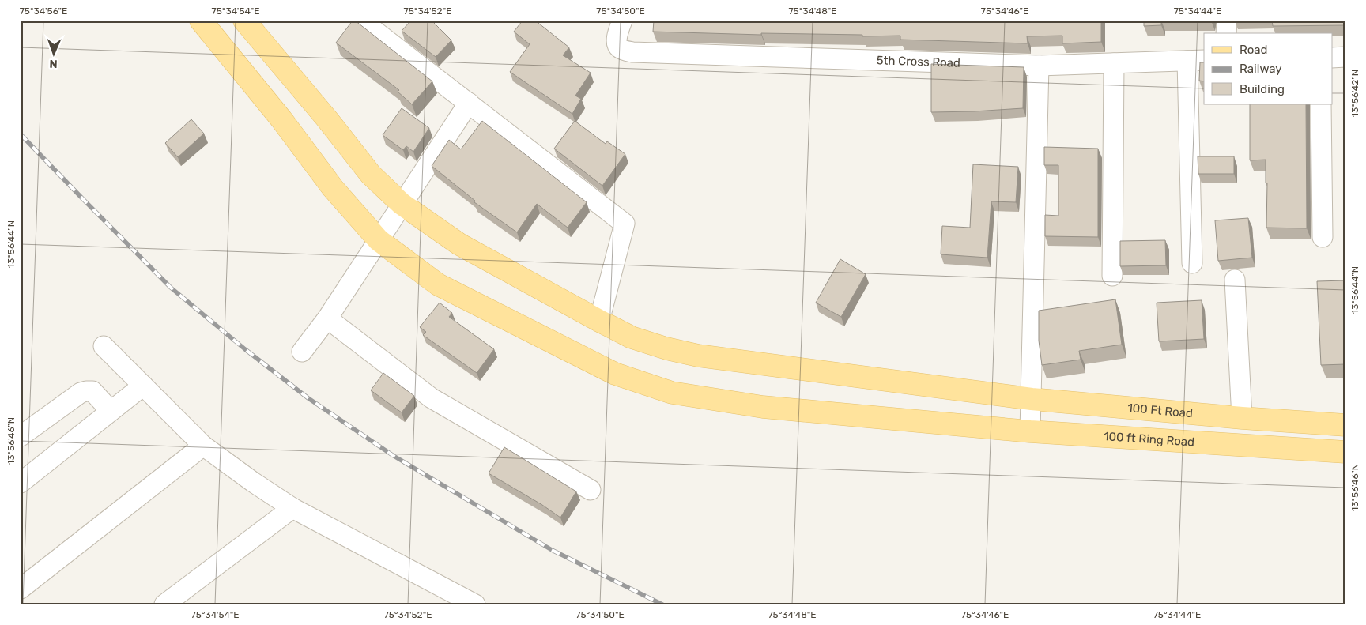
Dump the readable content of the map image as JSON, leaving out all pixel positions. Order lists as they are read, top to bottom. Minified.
{"streets":{"main road":["100 Ft Road","100 ft Ring Road"],"street":["5th Cross Road"]},"legend":["Road","Railway","Building"],"north":"bottom","coordinates":["75°34'56\"E","75°34'54\"E","75°34'52\"E","75°34'50\"E","75°34'48\"E","75°34'46\"E","75°34'44\"E","13°56'42\"N","13°56'44\"N","13°56'46\"N"]}
